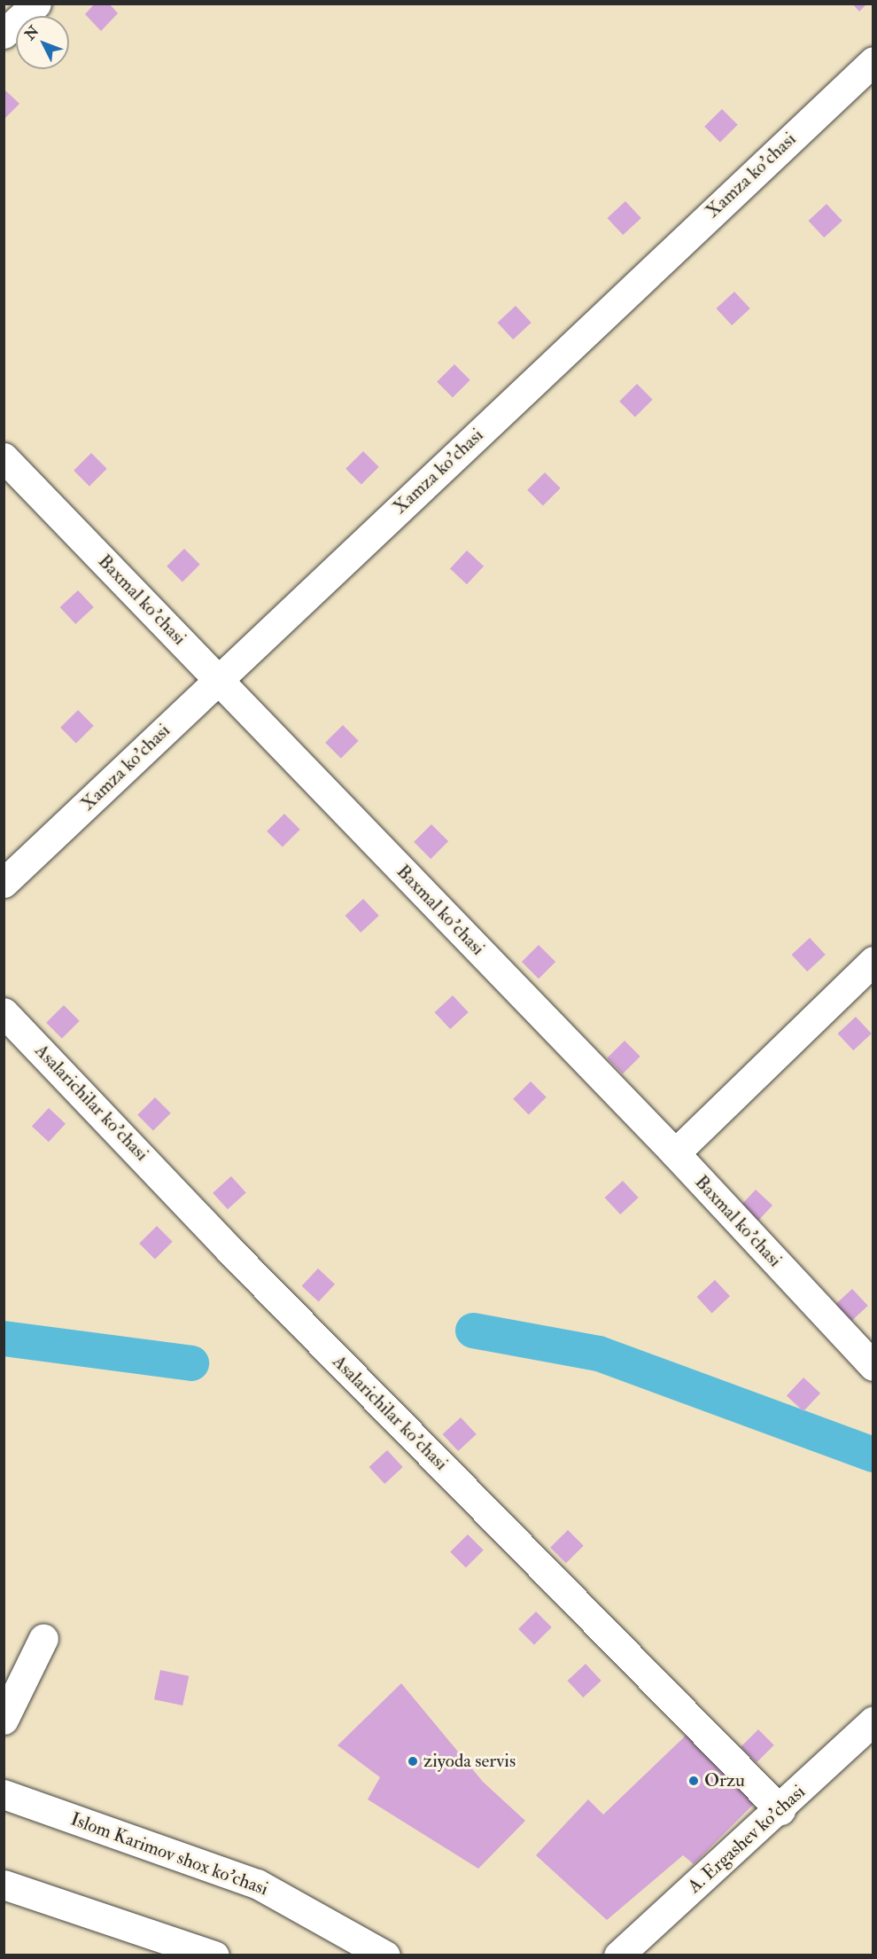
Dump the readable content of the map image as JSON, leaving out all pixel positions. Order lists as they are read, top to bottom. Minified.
{"streets":{"street":["Xamza ko'chasi","Baxmal ko'chasi","Asalarichilar ko'chasi","A. Ergashev ko'chasi","Islom Karimov shox ko'chasi"]},"crossings":[["Xamza ko'chasi","Baxmal ko'chasi"],["Asalarichilar ko'chasi","A. Ergashev ko'chasi"]],"places":["ziyoda servis","Orzu"],"north":"top left"}
